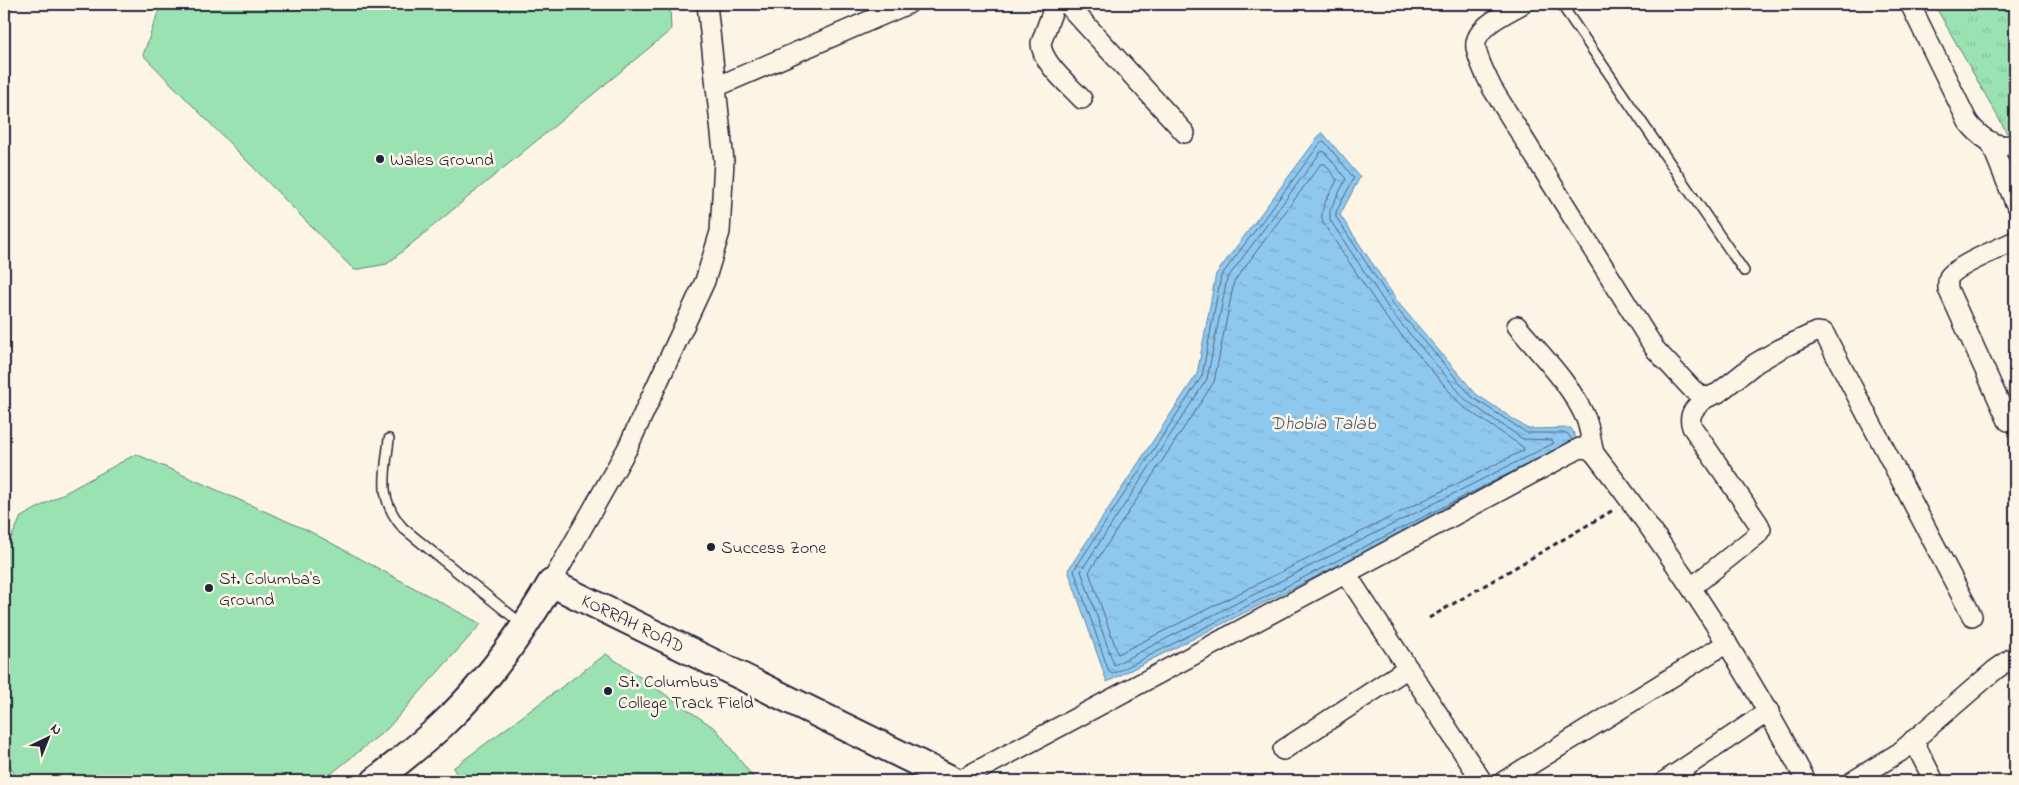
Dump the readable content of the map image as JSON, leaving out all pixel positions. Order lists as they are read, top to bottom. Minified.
{"streets":{"main road":["KORRAH ROAD"]},"water":["Dhobia Talab"],"places":["Wales Ground","Success Zone","St. Columba's Ground","St. Columbus College Track Field"],"north":"top right"}
